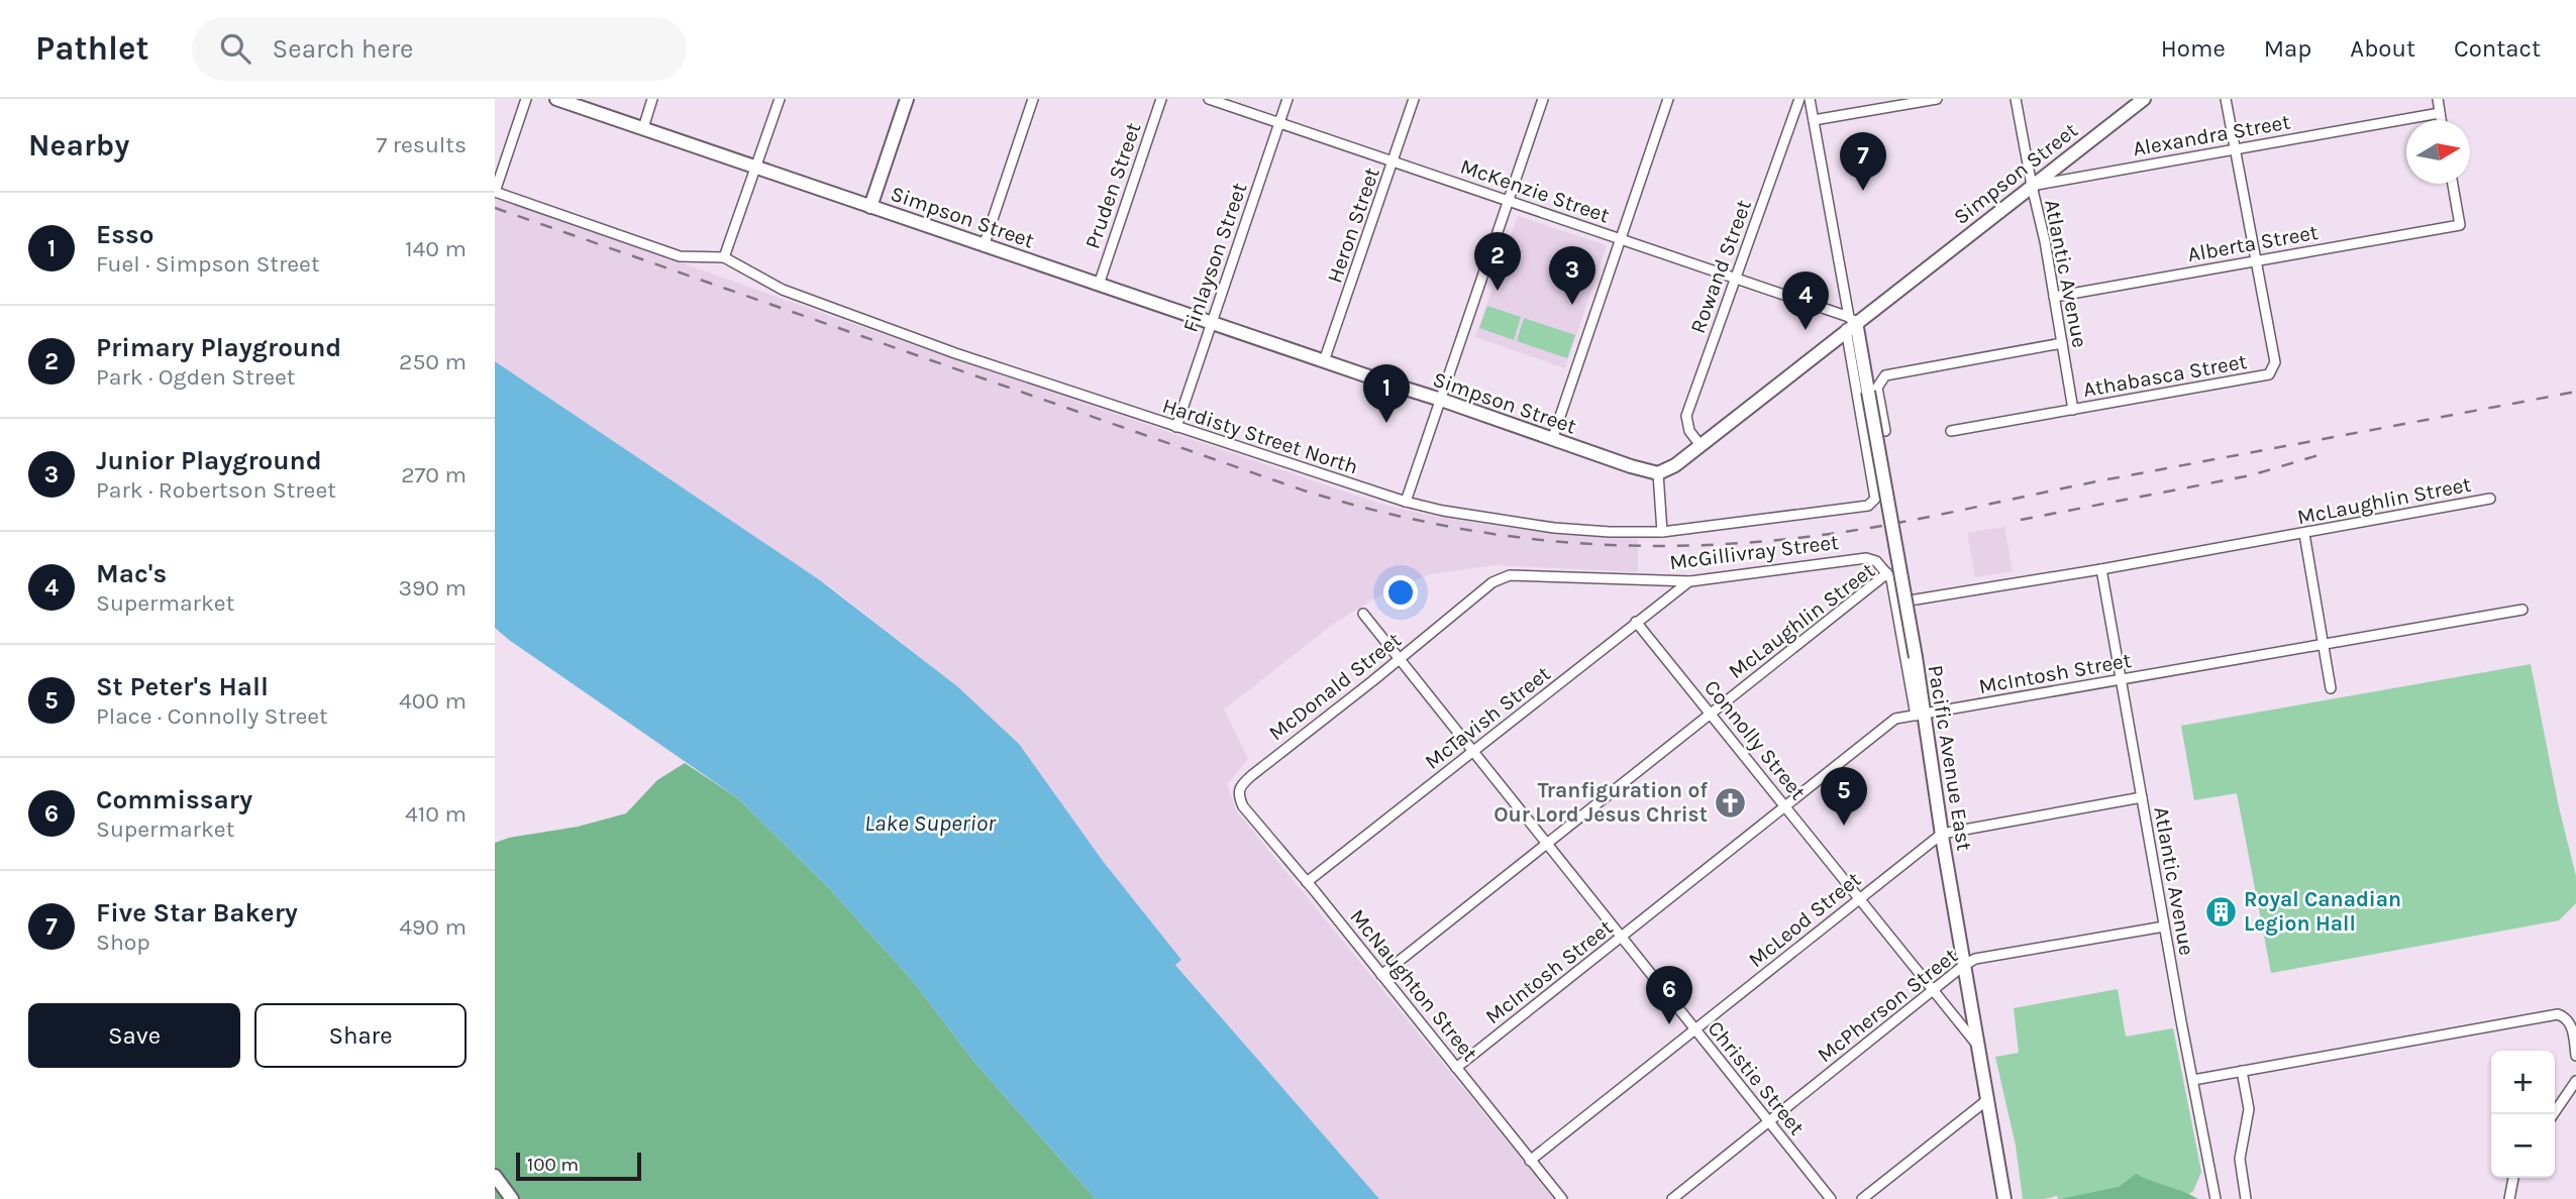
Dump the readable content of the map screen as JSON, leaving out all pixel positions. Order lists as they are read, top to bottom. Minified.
{"streets":{"main road":["Simpson Street","Pacific Avenue East"],"street":["Alexandra Street","Pruden Street","McKenzie Street","Heron Street","Alberta Street","Finlayson Street","Rowand Street","Atlantic Avenue","Athabasca Street","Hardisty Street North","McLaughlin Street","McGillivray Street","McIntosh Street","McDonald Street","McTavish Street","Connolly Street","McLeod Street","McNaughton Street","McPherson Street","Christie Street"]},"crossings":[["Alexandra Street","Simpson Street"],["Alexandra Street","Atlantic Avenue"],["Simpson Street","Pruden Street"],["Simpson Street","McKenzie Street"],["Simpson Street","Heron Street"],["Simpson Street","Finlayson Street"],["Simpson Street","Rowand Street"],["Simpson Street","Atlantic Avenue"],["Simpson Street","Hardisty Street North"],["Simpson Street","Pacific Avenue East"],["McKenzie Street","Heron Street"],["McKenzie Street","Finlayson Street"],["McKenzie Street","Rowand Street"],["McKenzie Street","Hardisty Street North"],["McKenzie Street","Pacific Avenue East"],["Alberta Street","Atlantic Avenue"],["Alberta Street","Athabasca Street"],["Finlayson Street","Hardisty Street North"],["Atlantic Avenue","Athabasca Street"],["Atlantic Avenue","McLaughlin Street"],["Atlantic Avenue","McIntosh Street"],["Atlantic Avenue","McLeod Street"],["Atlantic Avenue","McPherson Street"],["Hardisty Street North","Pacific Avenue East"],["McLaughlin Street","McGillivray Street"],["McLaughlin Street","Connolly Street"],["McLaughlin Street","McNaughton Street"],["McLaughlin Street","Christie Street"],["McGillivray Street","McDonald Street"],["McGillivray Street","McTavish Street"],["McIntosh Street","Connolly Street"],["McIntosh Street","Pacific Avenue East"],["McIntosh Street","McNaughton Street"],["McIntosh Street","Christie Street"],["McDonald Street","McNaughton Street"],["McDonald Street","Christie Street"],["McTavish Street","Connolly Street"],["McTavish Street","McNaughton Street"],["McTavish Street","Christie Street"],["Connolly Street","Pacific Avenue East"],["Connolly Street","McLeod Street"],["Connolly Street","McPherson Street"],["Pacific Avenue East","McLeod Street"],["Pacific Avenue East","McPherson Street"],["McLeod Street","McNaughton Street"],["McLeod Street","Christie Street"],["McPherson Street","Christie Street"]],"water":["Lake Superior"],"places":{"church":["Tranfiguration of Our Lord Jesus Christ"],"building":["Royal Canadian Legion Hall"]},"scale_bar":"100 m","north":"right","page":{"header":"Pathlet","search":"Search here","nav":["Home","Map","About","Contact"],"heading":["Nearby","7 results"],"pins":["7","2","3","4","1","5","6"],"list":[{"mark":"1","name":"Esso","note":"Fuel · Simpson Street","value":"140 m"},{"mark":"2","name":"Primary Playground","note":"Park · Ogden Street","value":"250 m"},{"mark":"3","name":"Junior Playground","note":"Park · Robertson Street","value":"270 m"},{"mark":"4","name":"Mac's","note":"Supermarket","value":"390 m"},{"mark":"5","name":"St Peter's Hall","note":"Place · Connolly Street","value":"400 m"},{"mark":"6","name":"Commissary","note":"Supermarket","value":"410 m"},{"mark":"7","name":"Five Star Bakery","note":"Shop","value":"490 m"}],"buttons":["Save","Share"],"map_buttons":["+","−"],"scale":"100 m"}}
